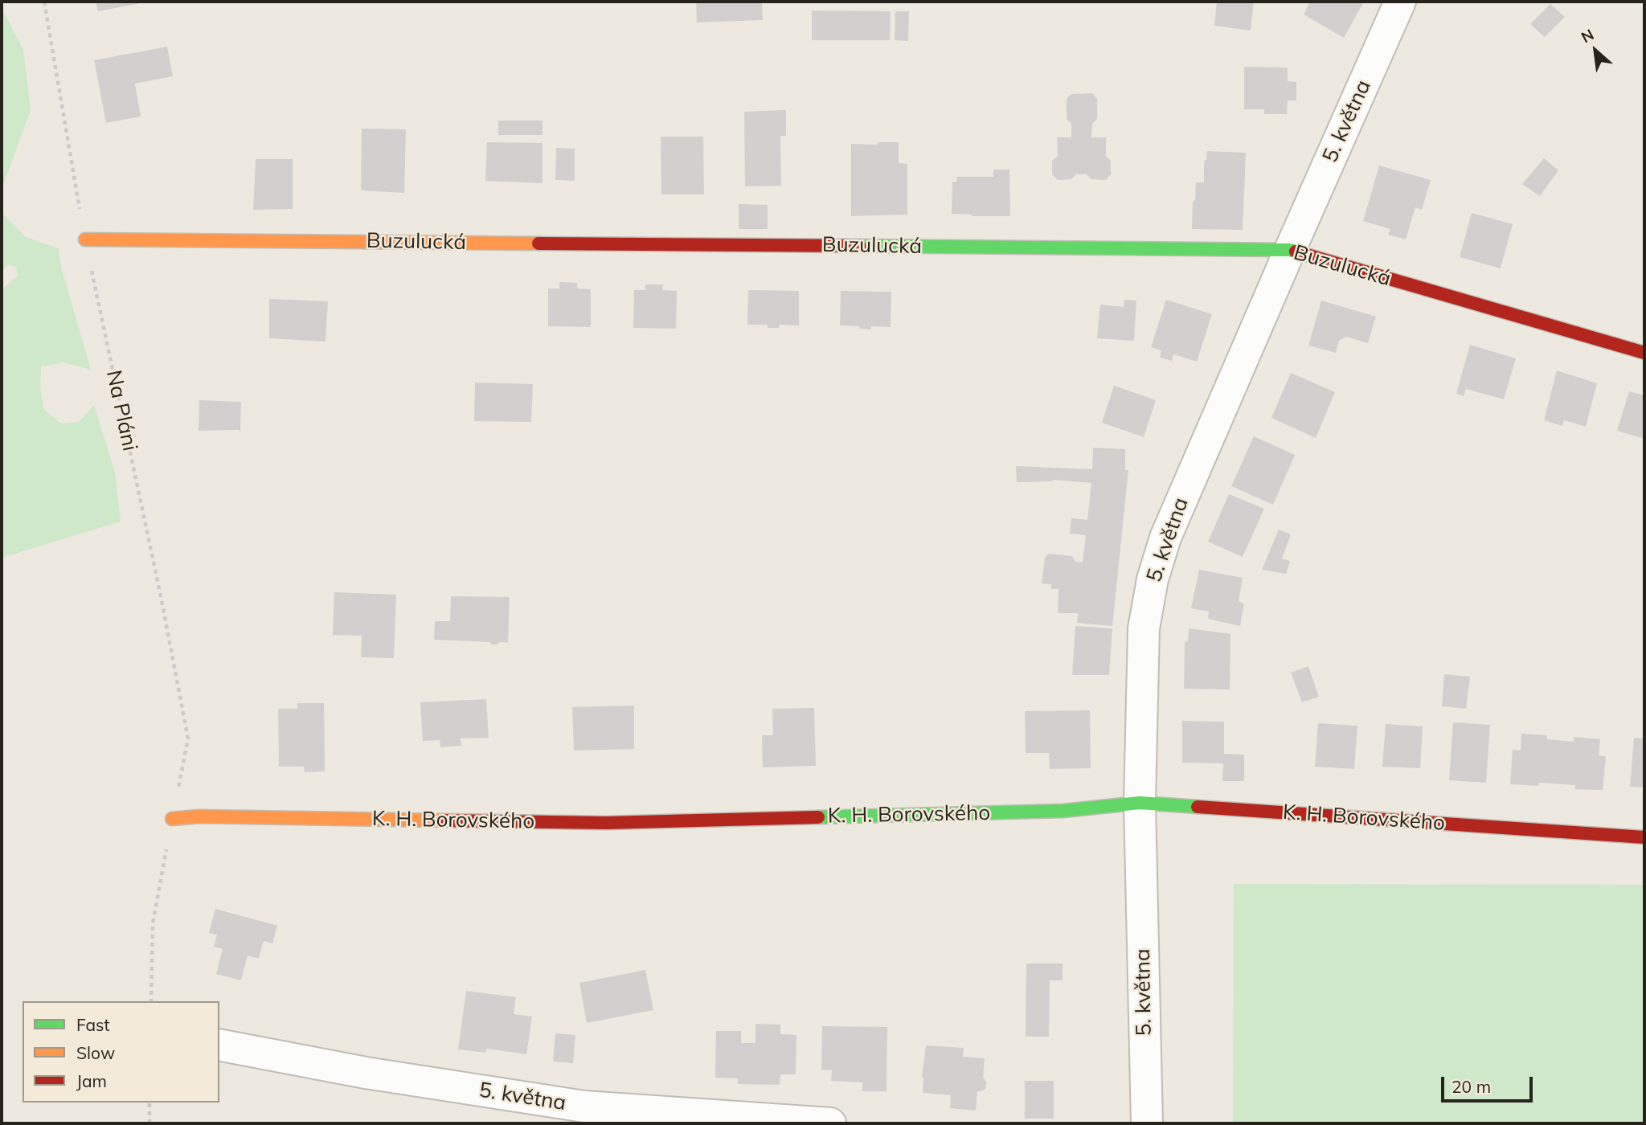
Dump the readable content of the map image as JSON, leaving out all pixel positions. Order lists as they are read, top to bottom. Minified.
{"streets":{"street":["5. května","Buzulucká","K. H. Borovského"],"path":["Na Pláni"]},"crossings":[["5. května","Buzulucká"],["5. května","K. H. Borovského"],["Buzulucká","Na Pláni"],["Na Pláni","K. H. Borovského"]],"legend":["Fast","Slow","Jam"],"scale_bar":"20 m","north":"top left"}
